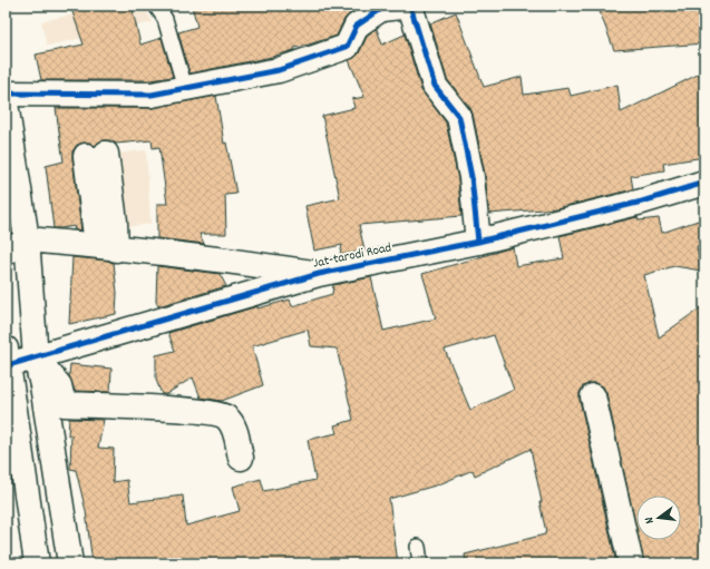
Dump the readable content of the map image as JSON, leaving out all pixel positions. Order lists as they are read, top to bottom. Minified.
{"streets":{"street":["Jat-tarodi Road"]},"north":"left"}
